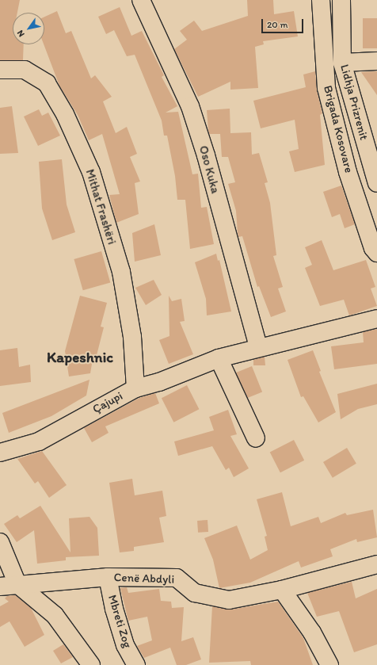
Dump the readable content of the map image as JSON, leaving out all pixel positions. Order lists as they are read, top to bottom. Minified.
{"streets":{"street":["Lidhja Prizrenit","Brigada Kosovare","Oso Kuka","Mithat Frashëri","Çajupi","Cenë Abdyli","Mbreti Zog"]},"crossings":[["Oso Kuka","Çajupi"],["Mithat Frashëri","Çajupi"],["Cenë Abdyli","Mbreti Zog"]],"districts":["Kapeshnic"],"scale_bar":"20 m","north":"bottom left"}
